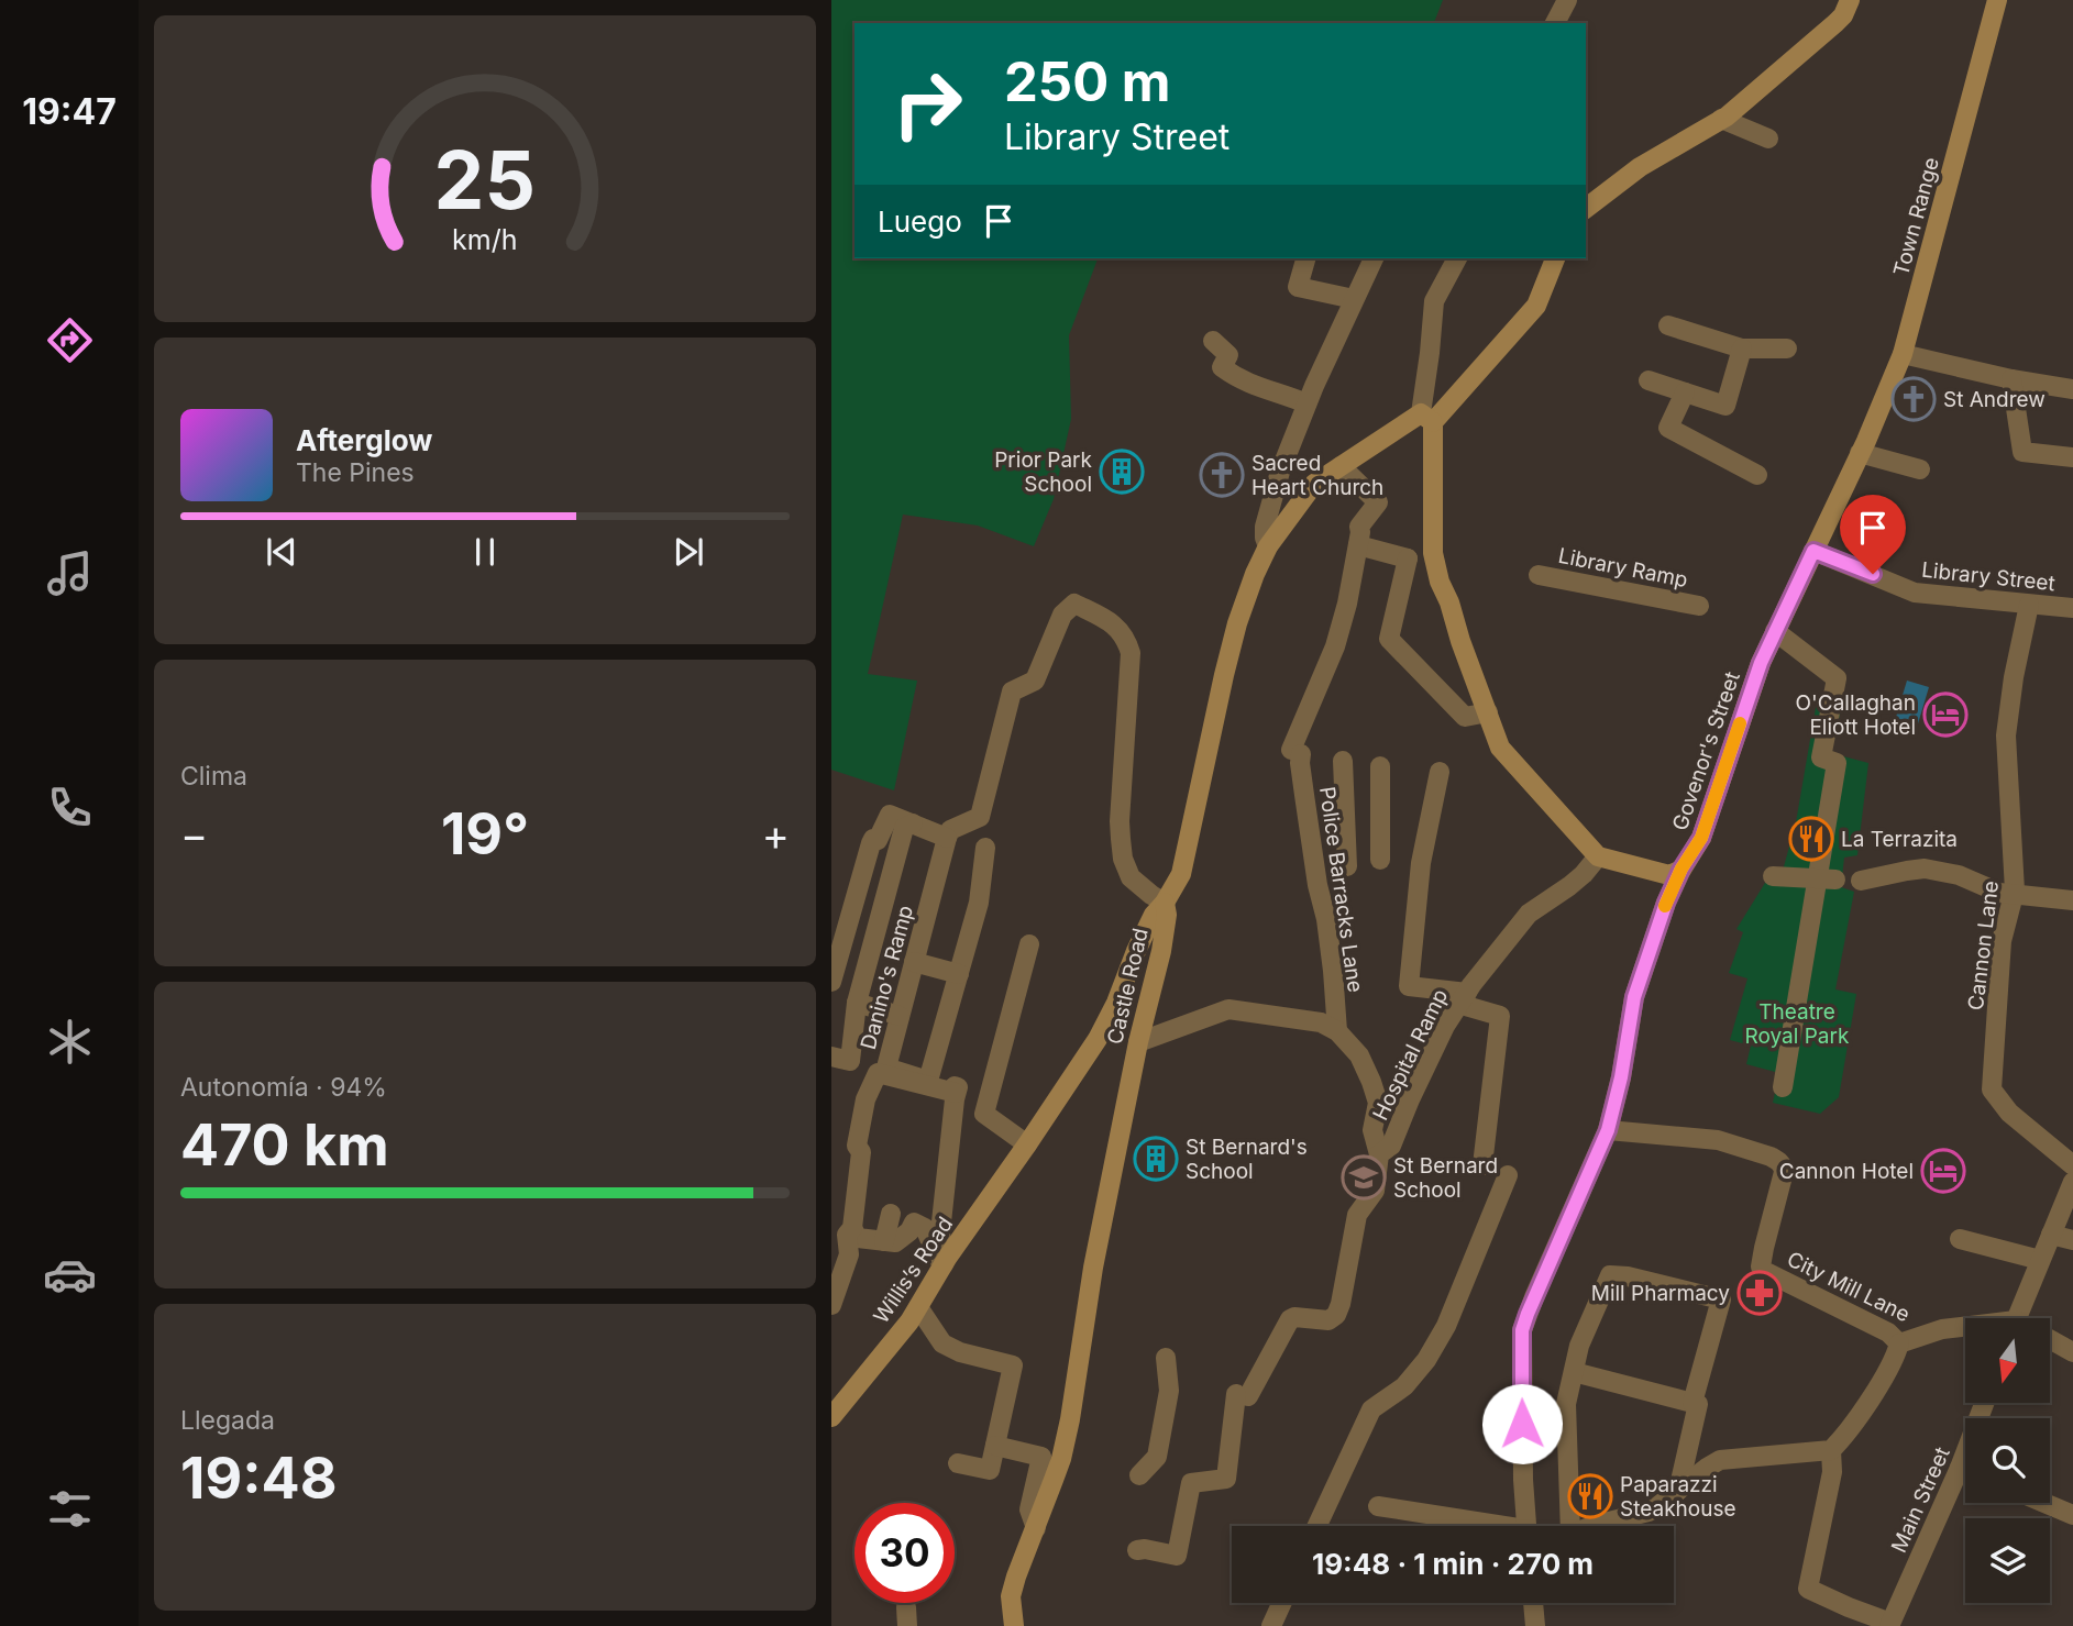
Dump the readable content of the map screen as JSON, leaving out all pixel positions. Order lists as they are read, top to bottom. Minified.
{"streets":{"street":["Town Range","Library Ramp","Library Street","Govenor's Street","Police Barracks Lane","Cannon Lane","Danino's Ramp","Castle Road","Hospital Ramp","Willis’s Road","City Mill Lane","Main Street"]},"crossings":[["Town Range","Govenor's Street"],["Library Street","Govenor's Street"],["Library Street","Cannon Lane"],["Govenor's Street","City Mill Lane"],["Castle Road","Willis’s Road"]],"parks":["Theatre Royal Park"],"places":{"church":["St Andrew","Sacred Heart Church"],"building":["Prior Park School","St Bernard's School"],"hotel":["O'Callaghan Eliott Hotel","Cannon Hotel"],"restaurant":["La Terrazita","Paparazzi Steakhouse"],"school or university":["St Bernard School"],"pharmacy":["Mill Pharmacy"]},"north":"bottom","page":{"tabs":"19:47","turn":["250 m","Library Street"],"then":"Luego","song":["Afterglow","The Pines"],"tile":["Clima",["Autonomía · 94%","470 km"],["Llegada","19:48"]],"heat":["−","19°","+"],"limit":"30","trip":"19:48 · 1 min · 270 m","gauge":["25","km/h"]}}
